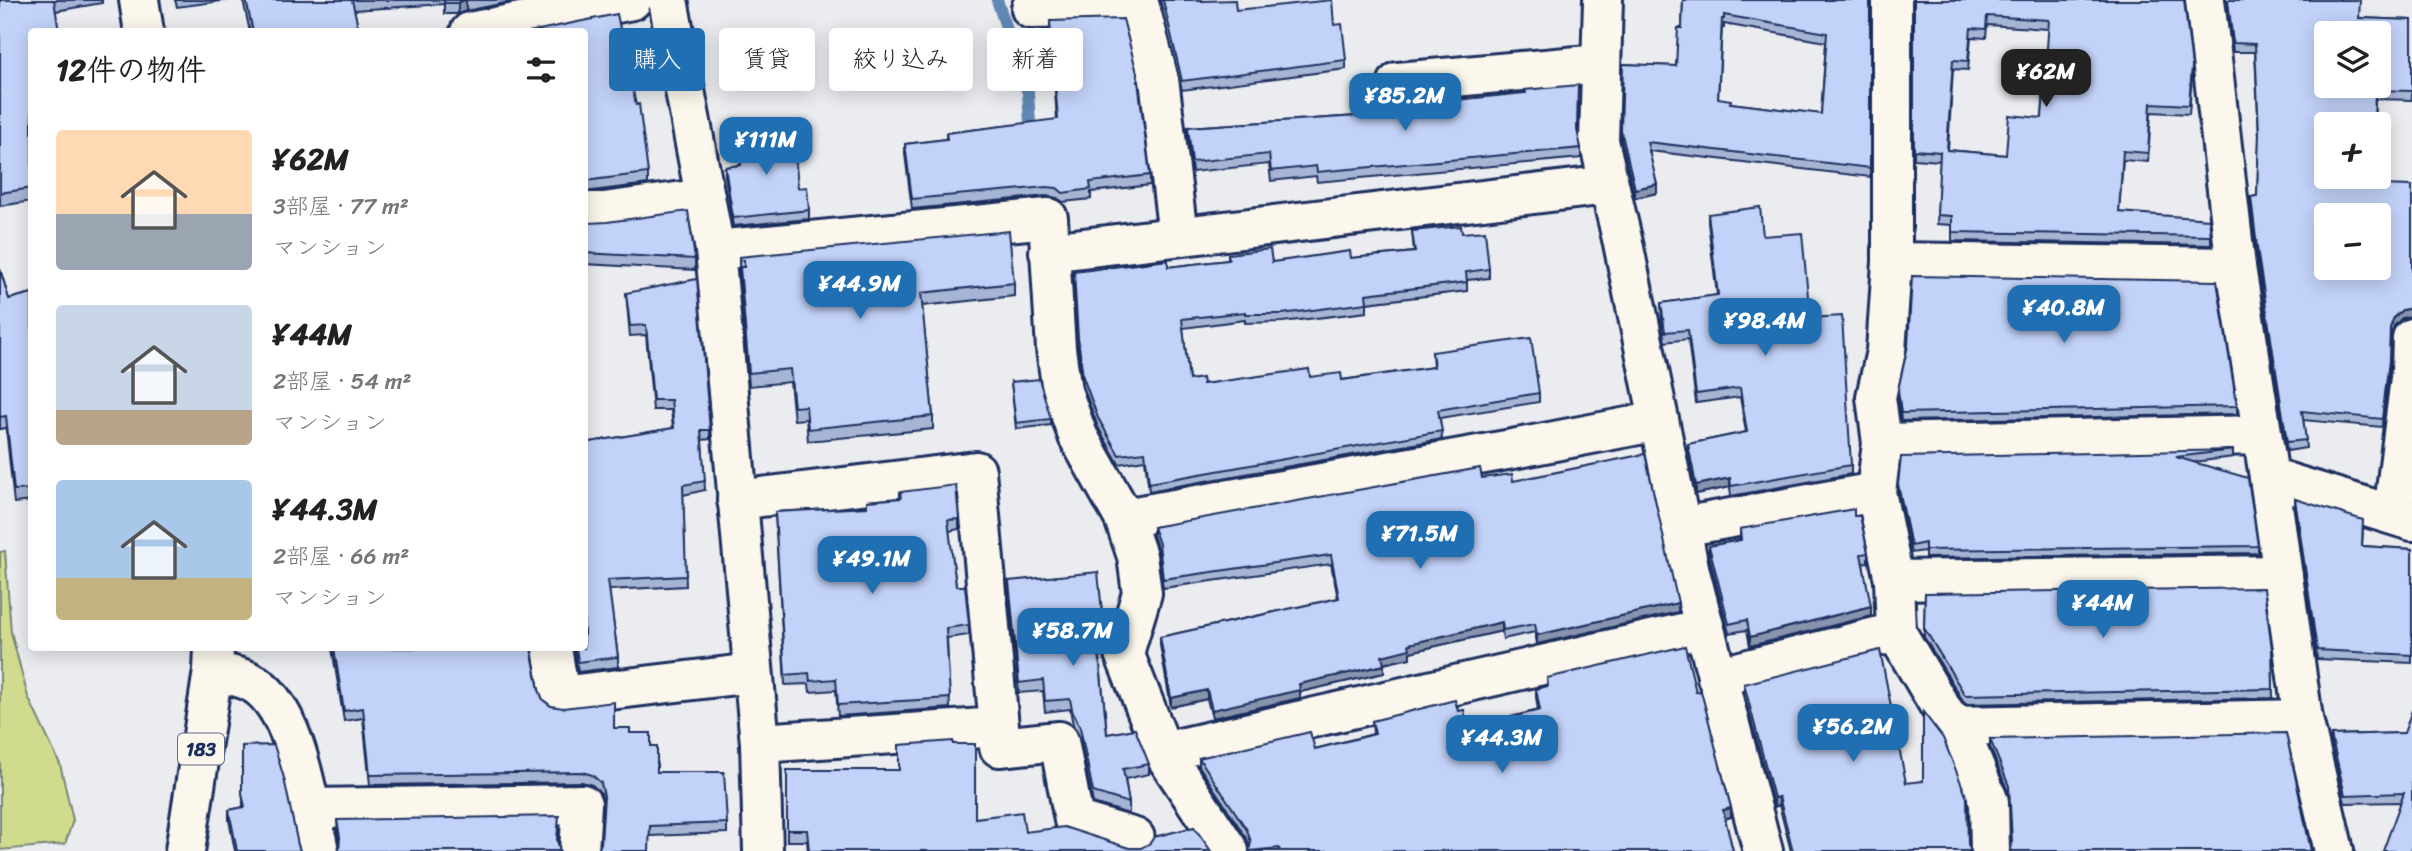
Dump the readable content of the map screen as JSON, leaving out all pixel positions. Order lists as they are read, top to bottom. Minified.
{"streets":{"street":["183"]},"page":{"map_buttons":["+","−"],"chip":["購入","賃貸","絞り込み","新着"],"heading":"12件の物件","price":["¥62M","¥85.2M","¥111M","¥44.9M","¥40.8M","¥98.4M","¥71.5M","¥49.1M","¥44M","¥58.7M","¥56.2M","¥44.3M"],"list":[{"name":"¥62M","note":"3部屋 · 77 m² · マンション"},{"name":"¥44M","note":"2部屋 · 54 m² · マンション"},{"name":"¥44.3M","note":"2部屋 · 66 m² · マンション"}]}}
